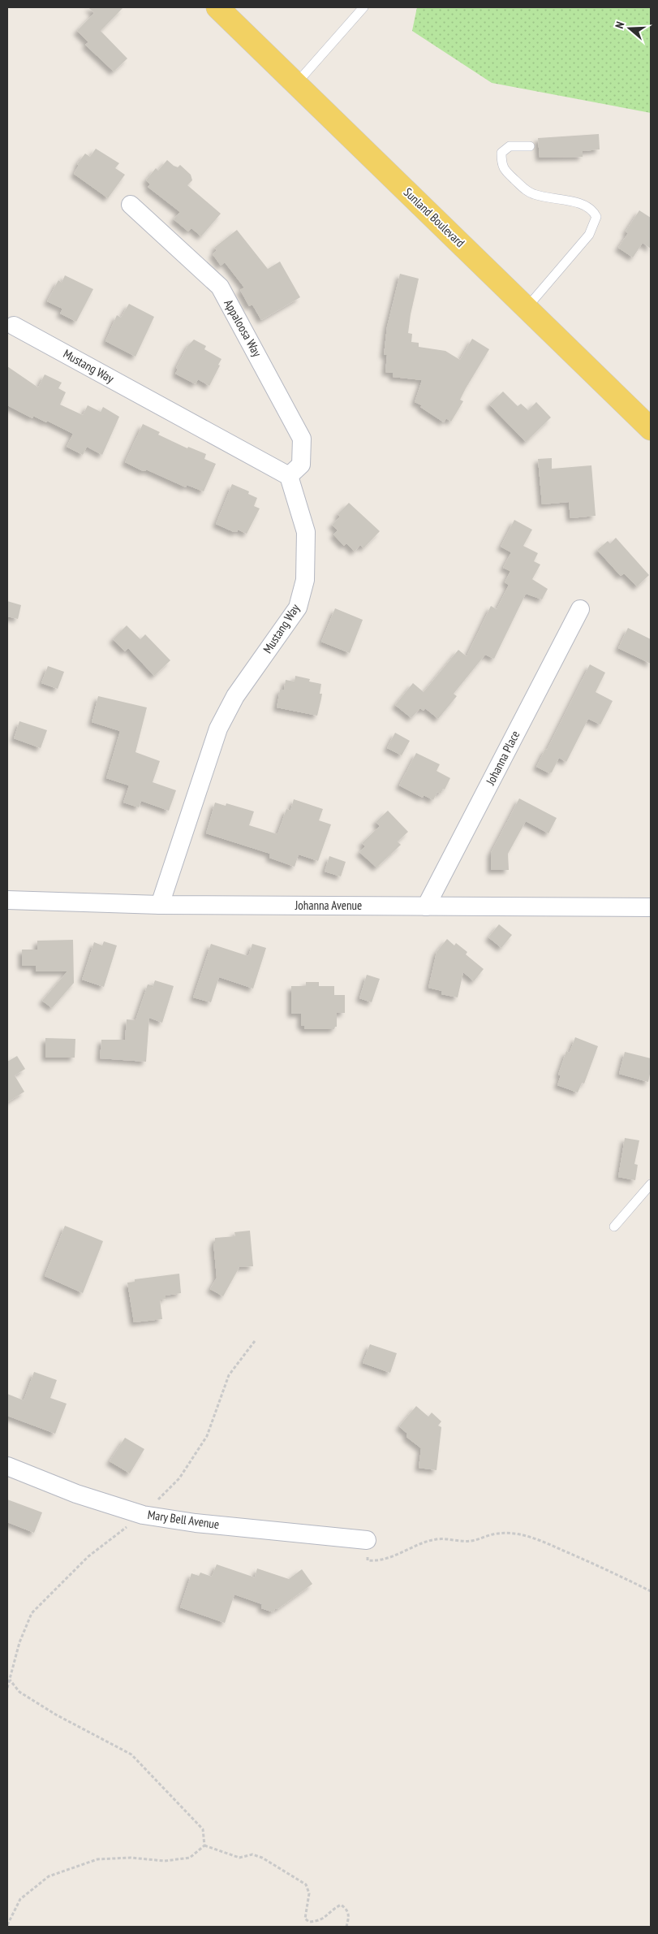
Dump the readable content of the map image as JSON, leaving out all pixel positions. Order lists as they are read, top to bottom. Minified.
{"streets":{"main road":["Sunland Boulevard"],"street":["Appaloosa Way","Mustang Way","Johanna Place","Johanna Avenue","Mary Bell Avenue"]},"crossings":[["Appaloosa Way","Mustang Way"],["Mustang Way","Johanna Avenue"],["Johanna Place","Johanna Avenue"]],"north":"left"}
